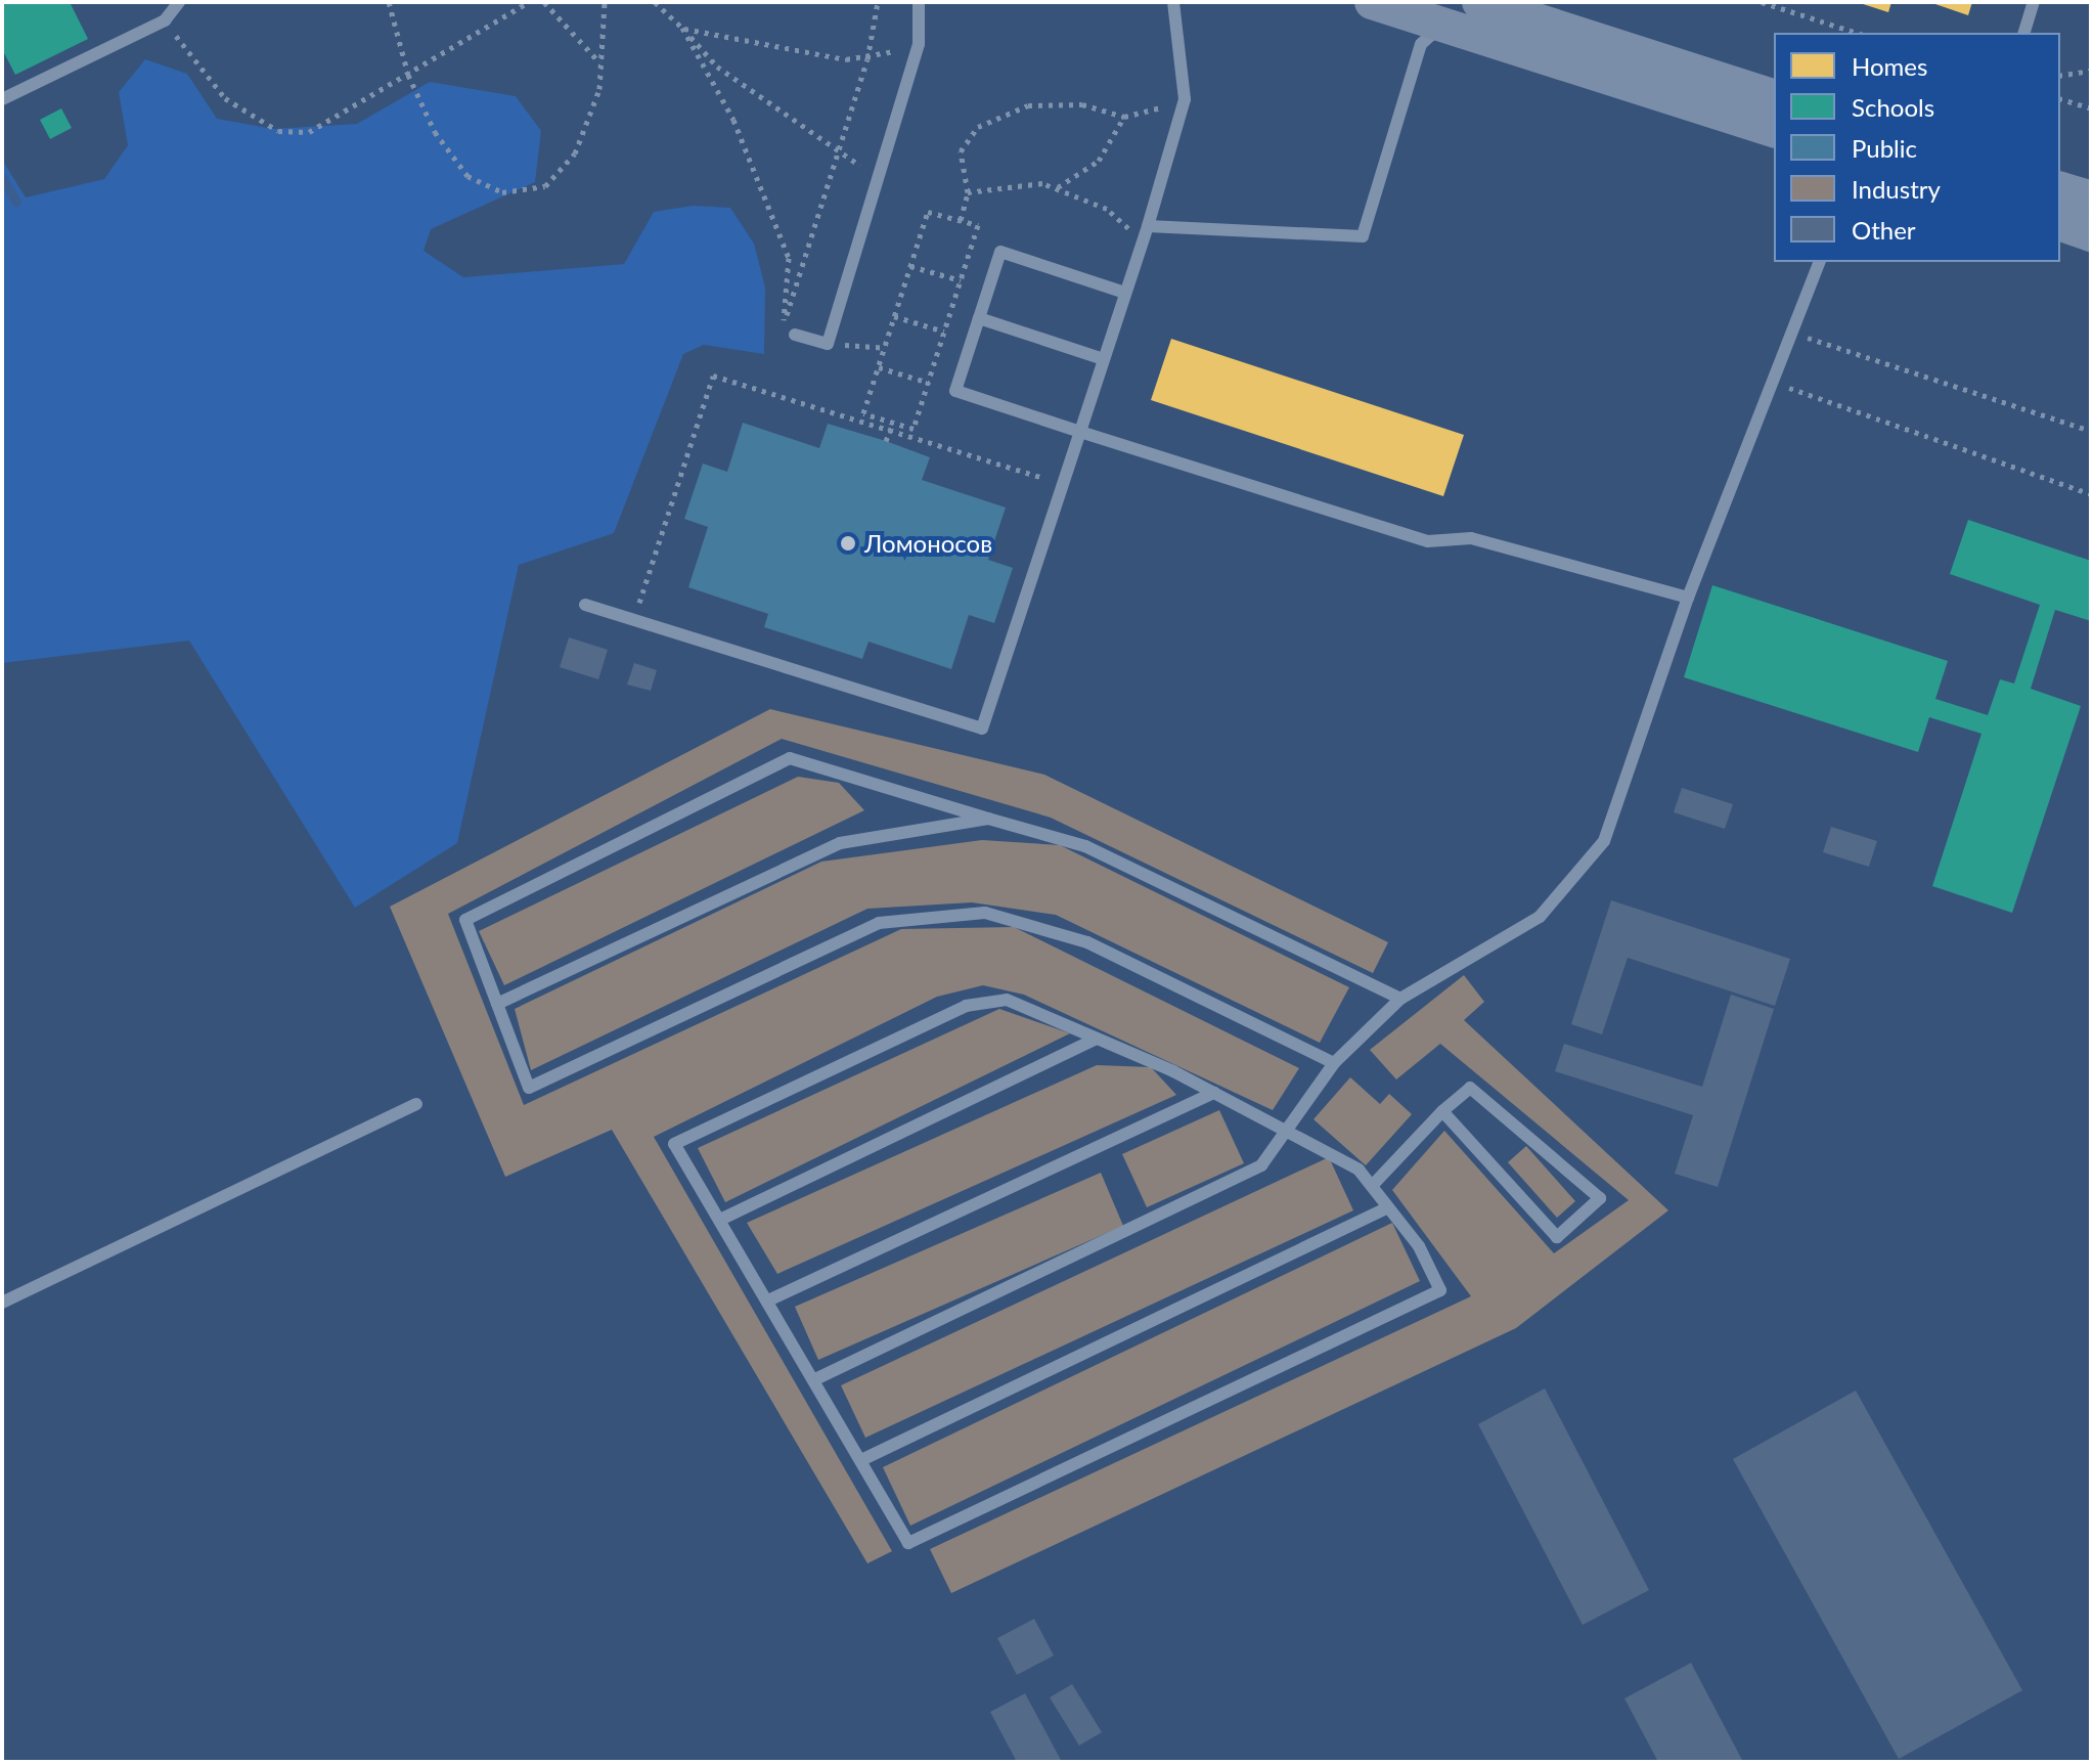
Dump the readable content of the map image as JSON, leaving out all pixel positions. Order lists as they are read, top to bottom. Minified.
{"places":["Ломоносов"],"legend":["Homes","Schools","Public","Industry","Other"]}
